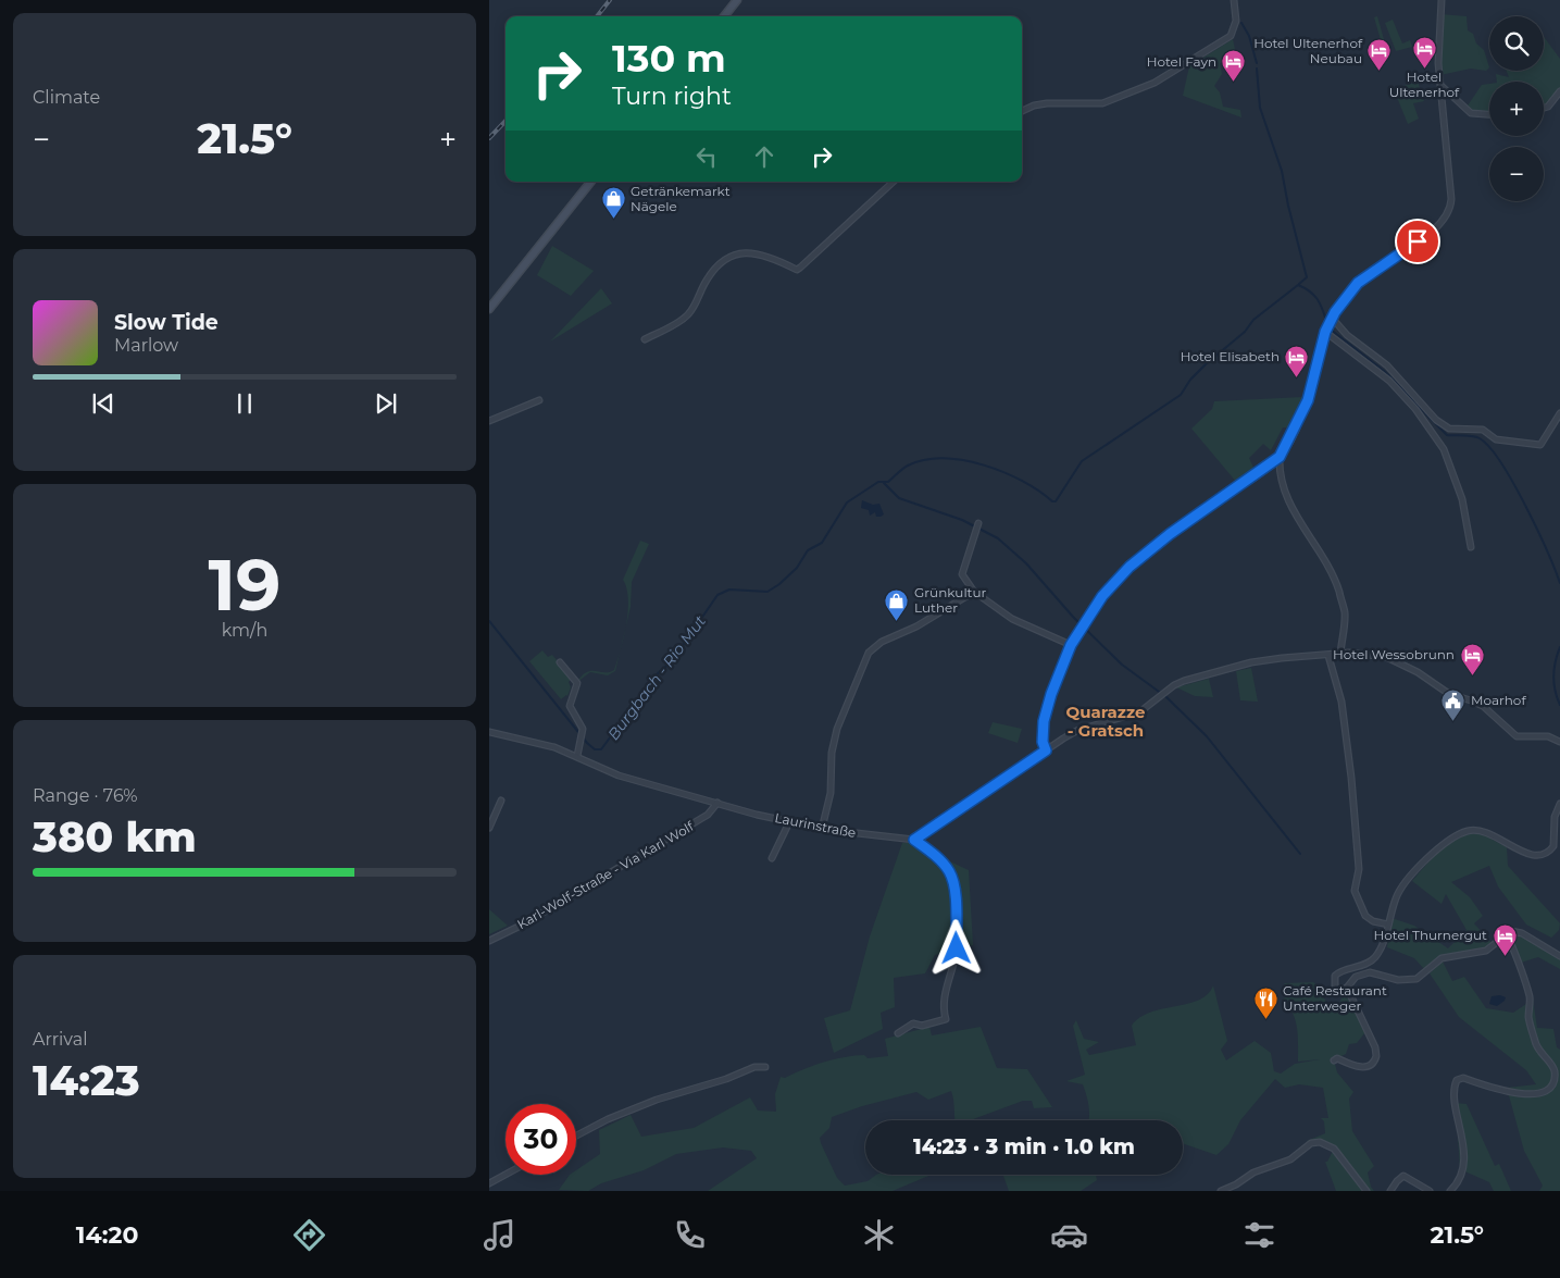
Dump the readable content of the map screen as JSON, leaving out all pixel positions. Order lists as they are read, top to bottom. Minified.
{"streets":{"street":["Laurinstraße","Karl-Wolf-Straße - Via Karl Wolf"]},"crossings":[["Laurinstraße","Karl-Wolf-Straße - Via Karl Wolf"]],"districts":["Quarazze - Gratsch"],"water":["Burgbach - Rio Mut"],"places":{"hotel":["Hotel Ultenerhof","Hotel Ultenerhof Neubau","Hotel Fayn","Hotel Elisabeth","Hotel Wessobrunn","Hotel Thurnergut"],"shop":["Getränkemarkt Nägele","Grünkultur Luther"],"public building":["Moarhof"],"restaurant":["Café Restaurant Unterweger"]},"page":{"tile":["Climate",["19","km/h"],["Range · 76%","380 km"],["Arrival","14:23"]],"map_buttons":["+","−"],"turn":["130 m","Turn right"],"heat":["−","21.5°","+"],"song":["Slow Tide","Marlow"],"limit":"30","trip":"14:23 · 3 min · 1.0 km","tabs":["14:20","21.5°"]}}
